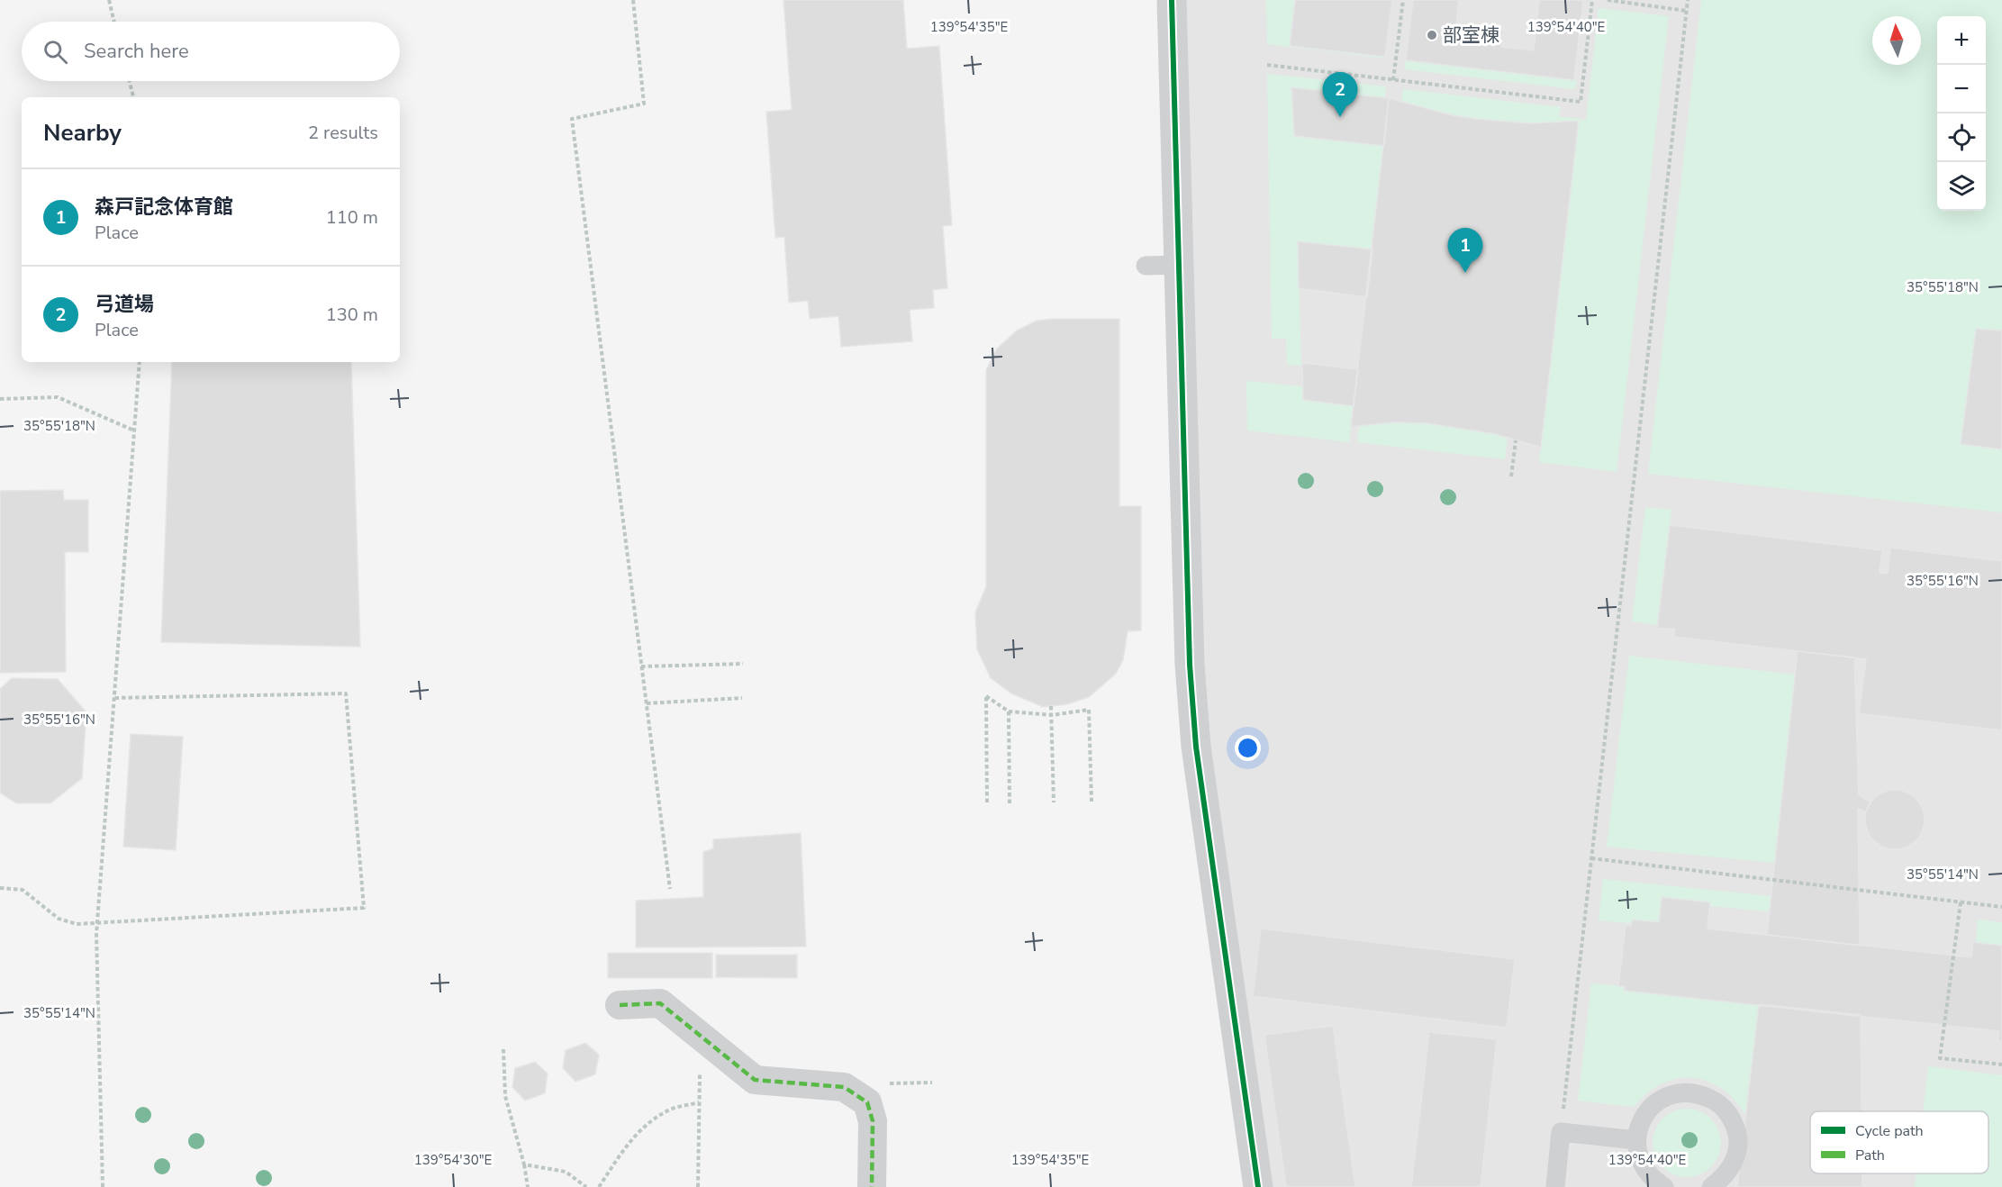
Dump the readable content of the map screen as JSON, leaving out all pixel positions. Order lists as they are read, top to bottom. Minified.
{"places":["部室棟"],"legend":["Cycle path","Path"],"north":"top","page":{"map_buttons":["+","−"],"search":"Search here","pins":["2","1"],"heading":["Nearby","2 results"],"list":[{"mark":"1","name":"森戸記念体育館","note":"Place","value":"110 m"},{"mark":"2","name":"弓道場","note":"Place","value":"130 m"}]},"coordinates":["139°54'35\"E","139°54'40\"E","35°55'18\"N","35°55'16\"N","35°55'14\"N","139°54'30\"E"]}
